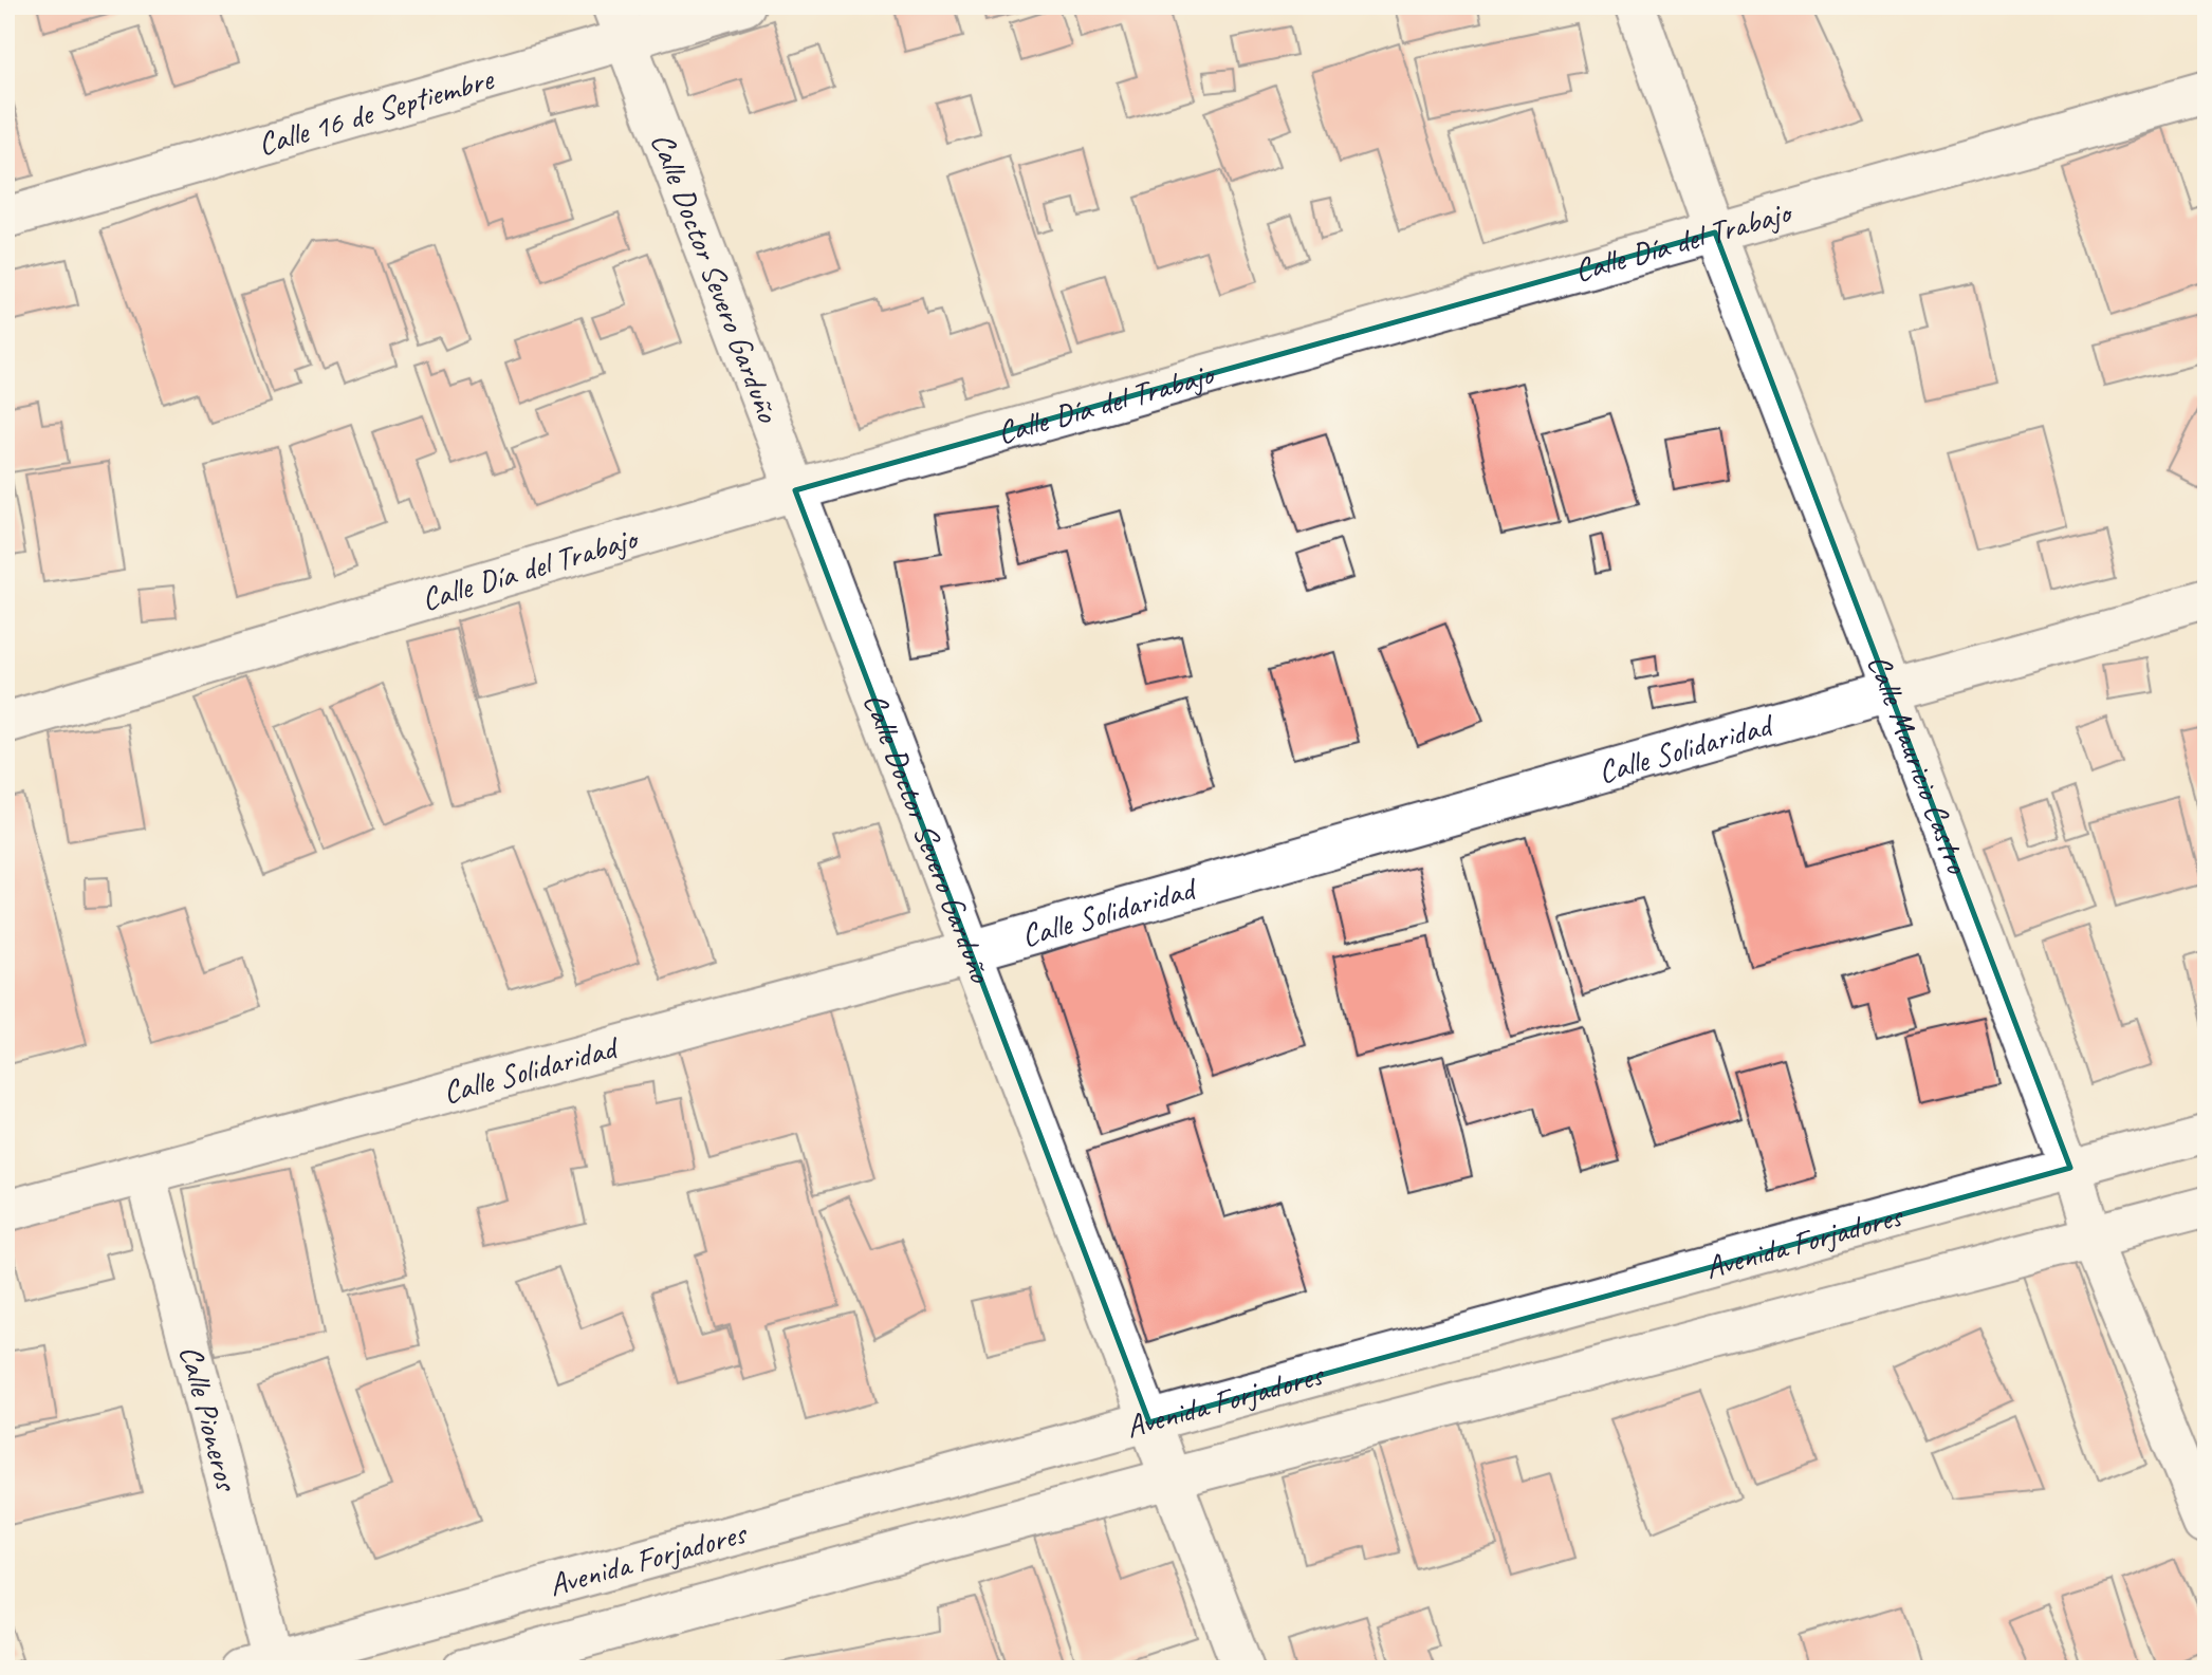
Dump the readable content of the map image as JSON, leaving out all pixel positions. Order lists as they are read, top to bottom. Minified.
{"streets":{"street":["Calle 16 de Septiembre","Calle Día del Trabajo","Calle Doctor Severo Garduño","Calle Solidaridad","Calle Mauricio Castro","Avenida Forjadores","Calle Pioneros"]},"crossings":[["Calle 16 de Septiembre","Calle Doctor Severo Garduño"],["Calle Día del Trabajo","Calle Doctor Severo Garduño"],["Calle Día del Trabajo","Calle Mauricio Castro"],["Calle Doctor Severo Garduño","Calle Solidaridad"],["Calle Doctor Severo Garduño","Avenida Forjadores"],["Calle Solidaridad","Calle Mauricio Castro"],["Calle Solidaridad","Calle Pioneros"],["Calle Mauricio Castro","Avenida Forjadores"],["Avenida Forjadores","Calle Pioneros"]]}
